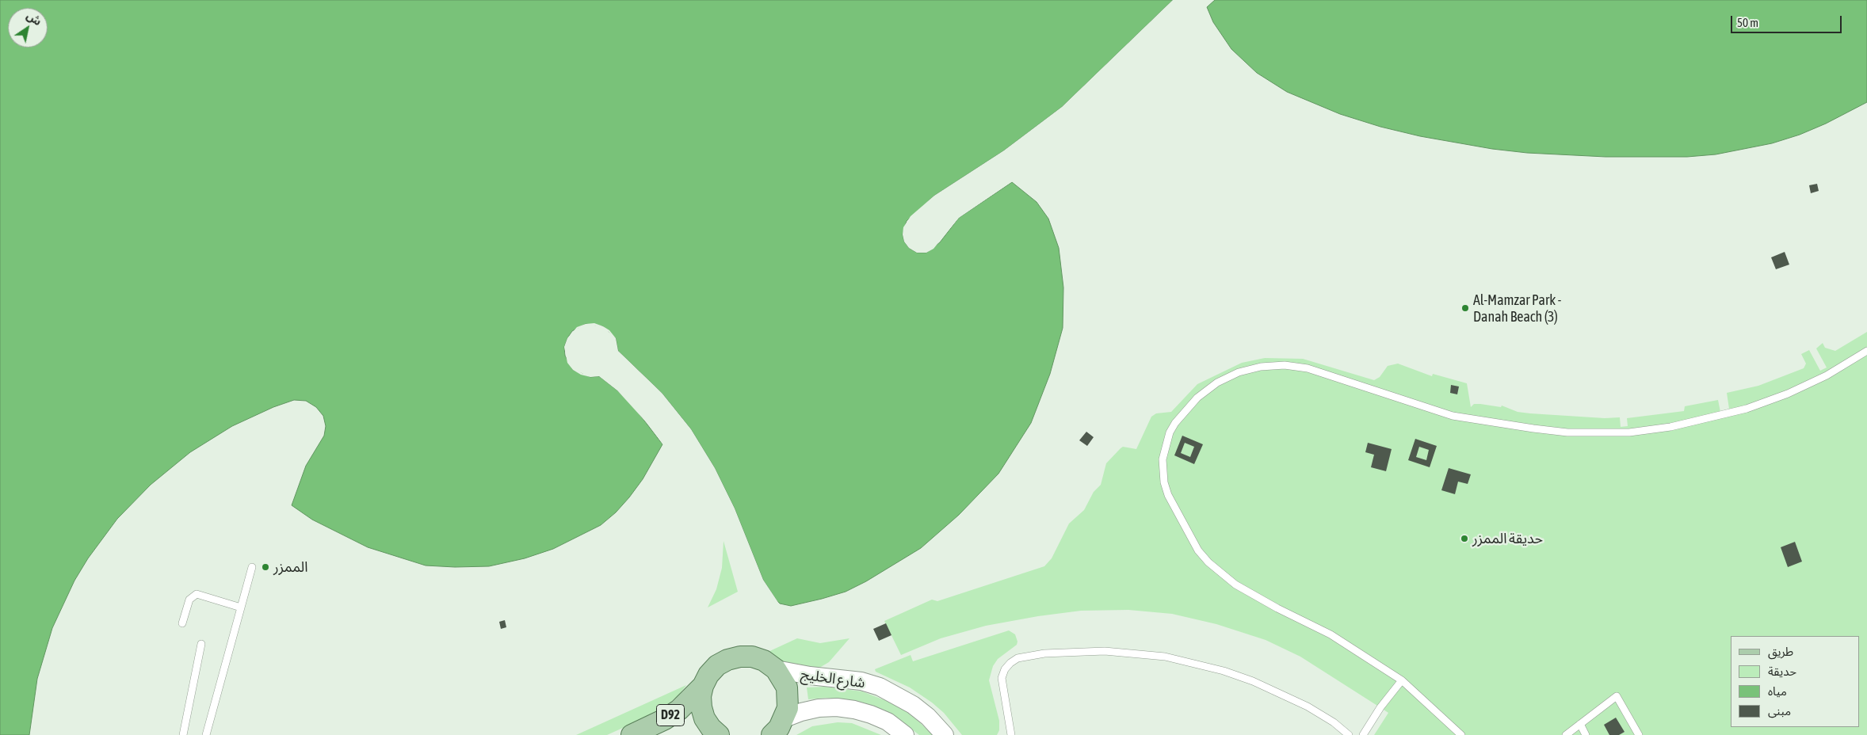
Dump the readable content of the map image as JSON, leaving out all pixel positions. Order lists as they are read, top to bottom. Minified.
{"streets":{"main road":["شارع الخليج","D92"]},"places":["Al-Mamzar Park - Danah Beach (3)","حديقة الممزر","الممزر"],"legend":["طريق","حديقة","مياه","مبنى"],"scale_bar":"50 m","north":"top right"}
